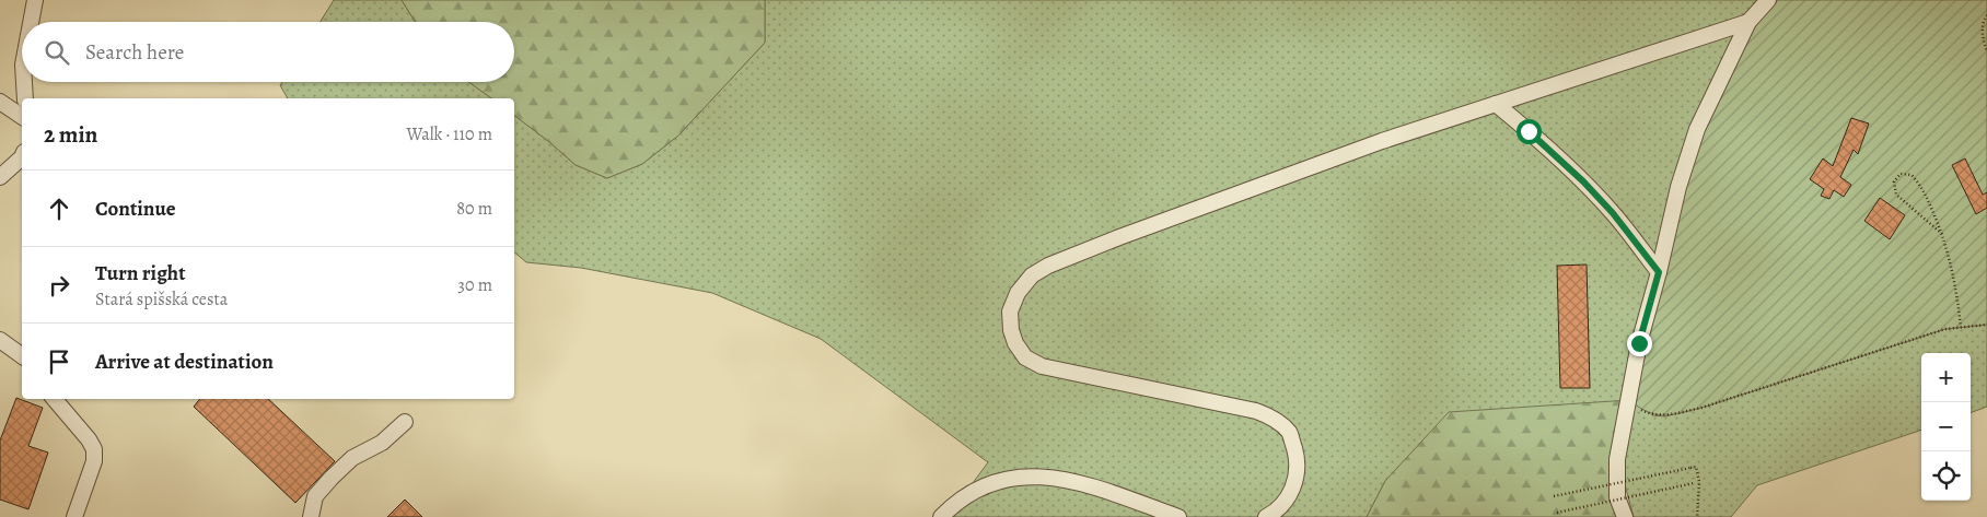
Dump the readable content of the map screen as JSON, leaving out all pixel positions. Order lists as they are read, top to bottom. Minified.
{"page":{"search":"Search here","heading":["2 min","Walk · 110 m"],"list":[["Continue","80 m"],["Turn right","Stará spišská cesta","30 m"],"Arrive at destination"],"map_buttons":["+","−"]}}
